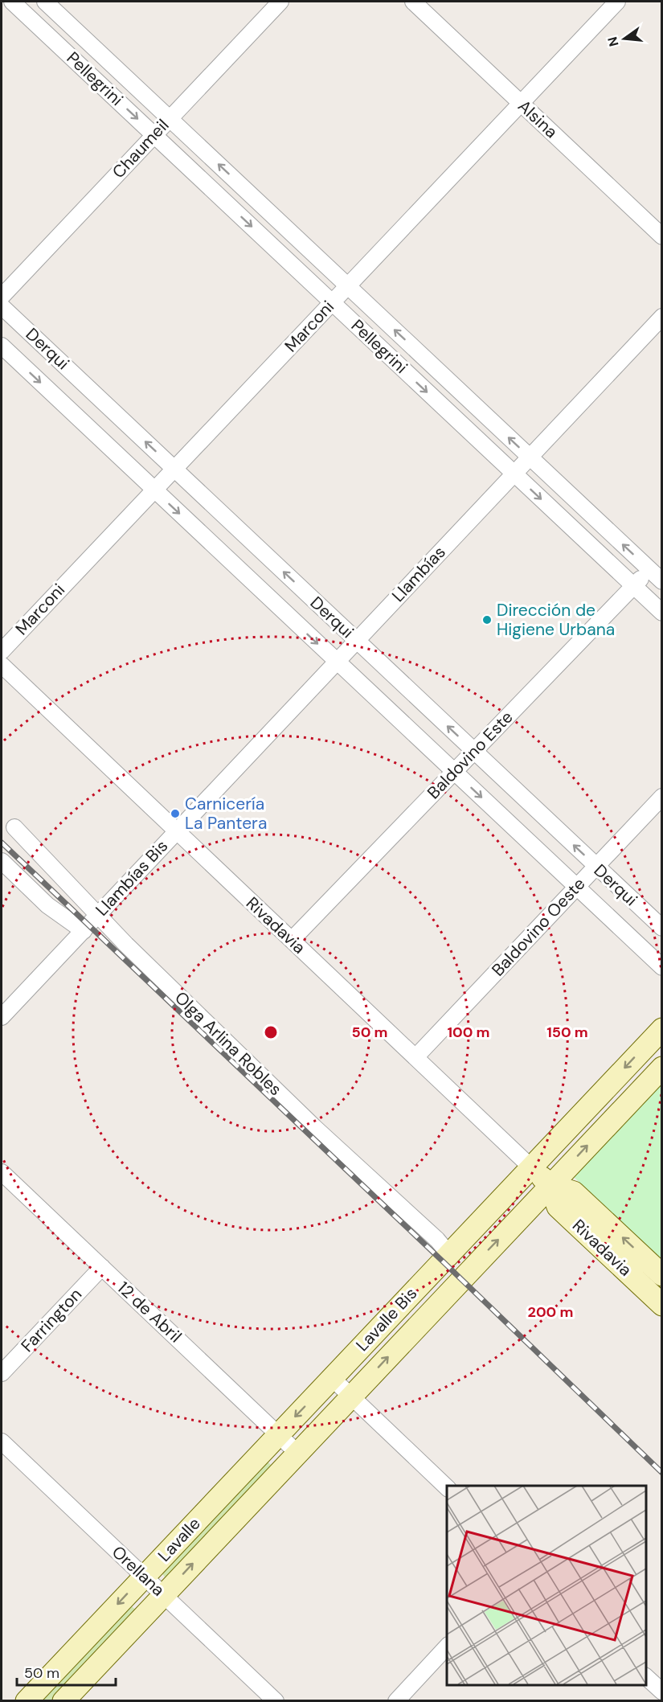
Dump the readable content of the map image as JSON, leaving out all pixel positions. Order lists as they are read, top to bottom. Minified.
{"streets":{"street":["Pellegrini","Alsina","Chaumeil","Marconi","Derqui","Llambías","Baldovino Este","Llambías Bis","Rivadavia","Baldovino Oeste","Olga Arlina Robles","12 de Abril","Lavalle Bis","Farrington","Lavalle","Orellana"]},"crossings":[["Pellegrini","Chaumeil"],["Pellegrini","Marconi"],["Pellegrini","Llambías"],["Pellegrini","Baldovino Este"],["Alsina","Marconi"],["Marconi","Derqui"],["Derqui","Llambías"],["Derqui","Baldovino Este"],["Derqui","Baldovino Oeste"],["Llambías","Llambías Bis"],["Llambías","Rivadavia"],["Baldovino Este","Rivadavia"],["Llambías Bis","Rivadavia"],["Llambías Bis","Olga Arlina Robles"],["Rivadavia","Baldovino Oeste"],["Rivadavia","Lavalle Bis"],["Olga Arlina Robles","Lavalle Bis"],["12 de Abril","Farrington"],["12 de Abril","Lavalle"],["Lavalle Bis","Lavalle"],["Lavalle","Orellana"]],"places":["Dirección de Higiene Urbana","Carnicería La Pantera"],"scale_bar":"50 m","north":"left","rings":["50 m","100 m","150 m","200 m"]}
